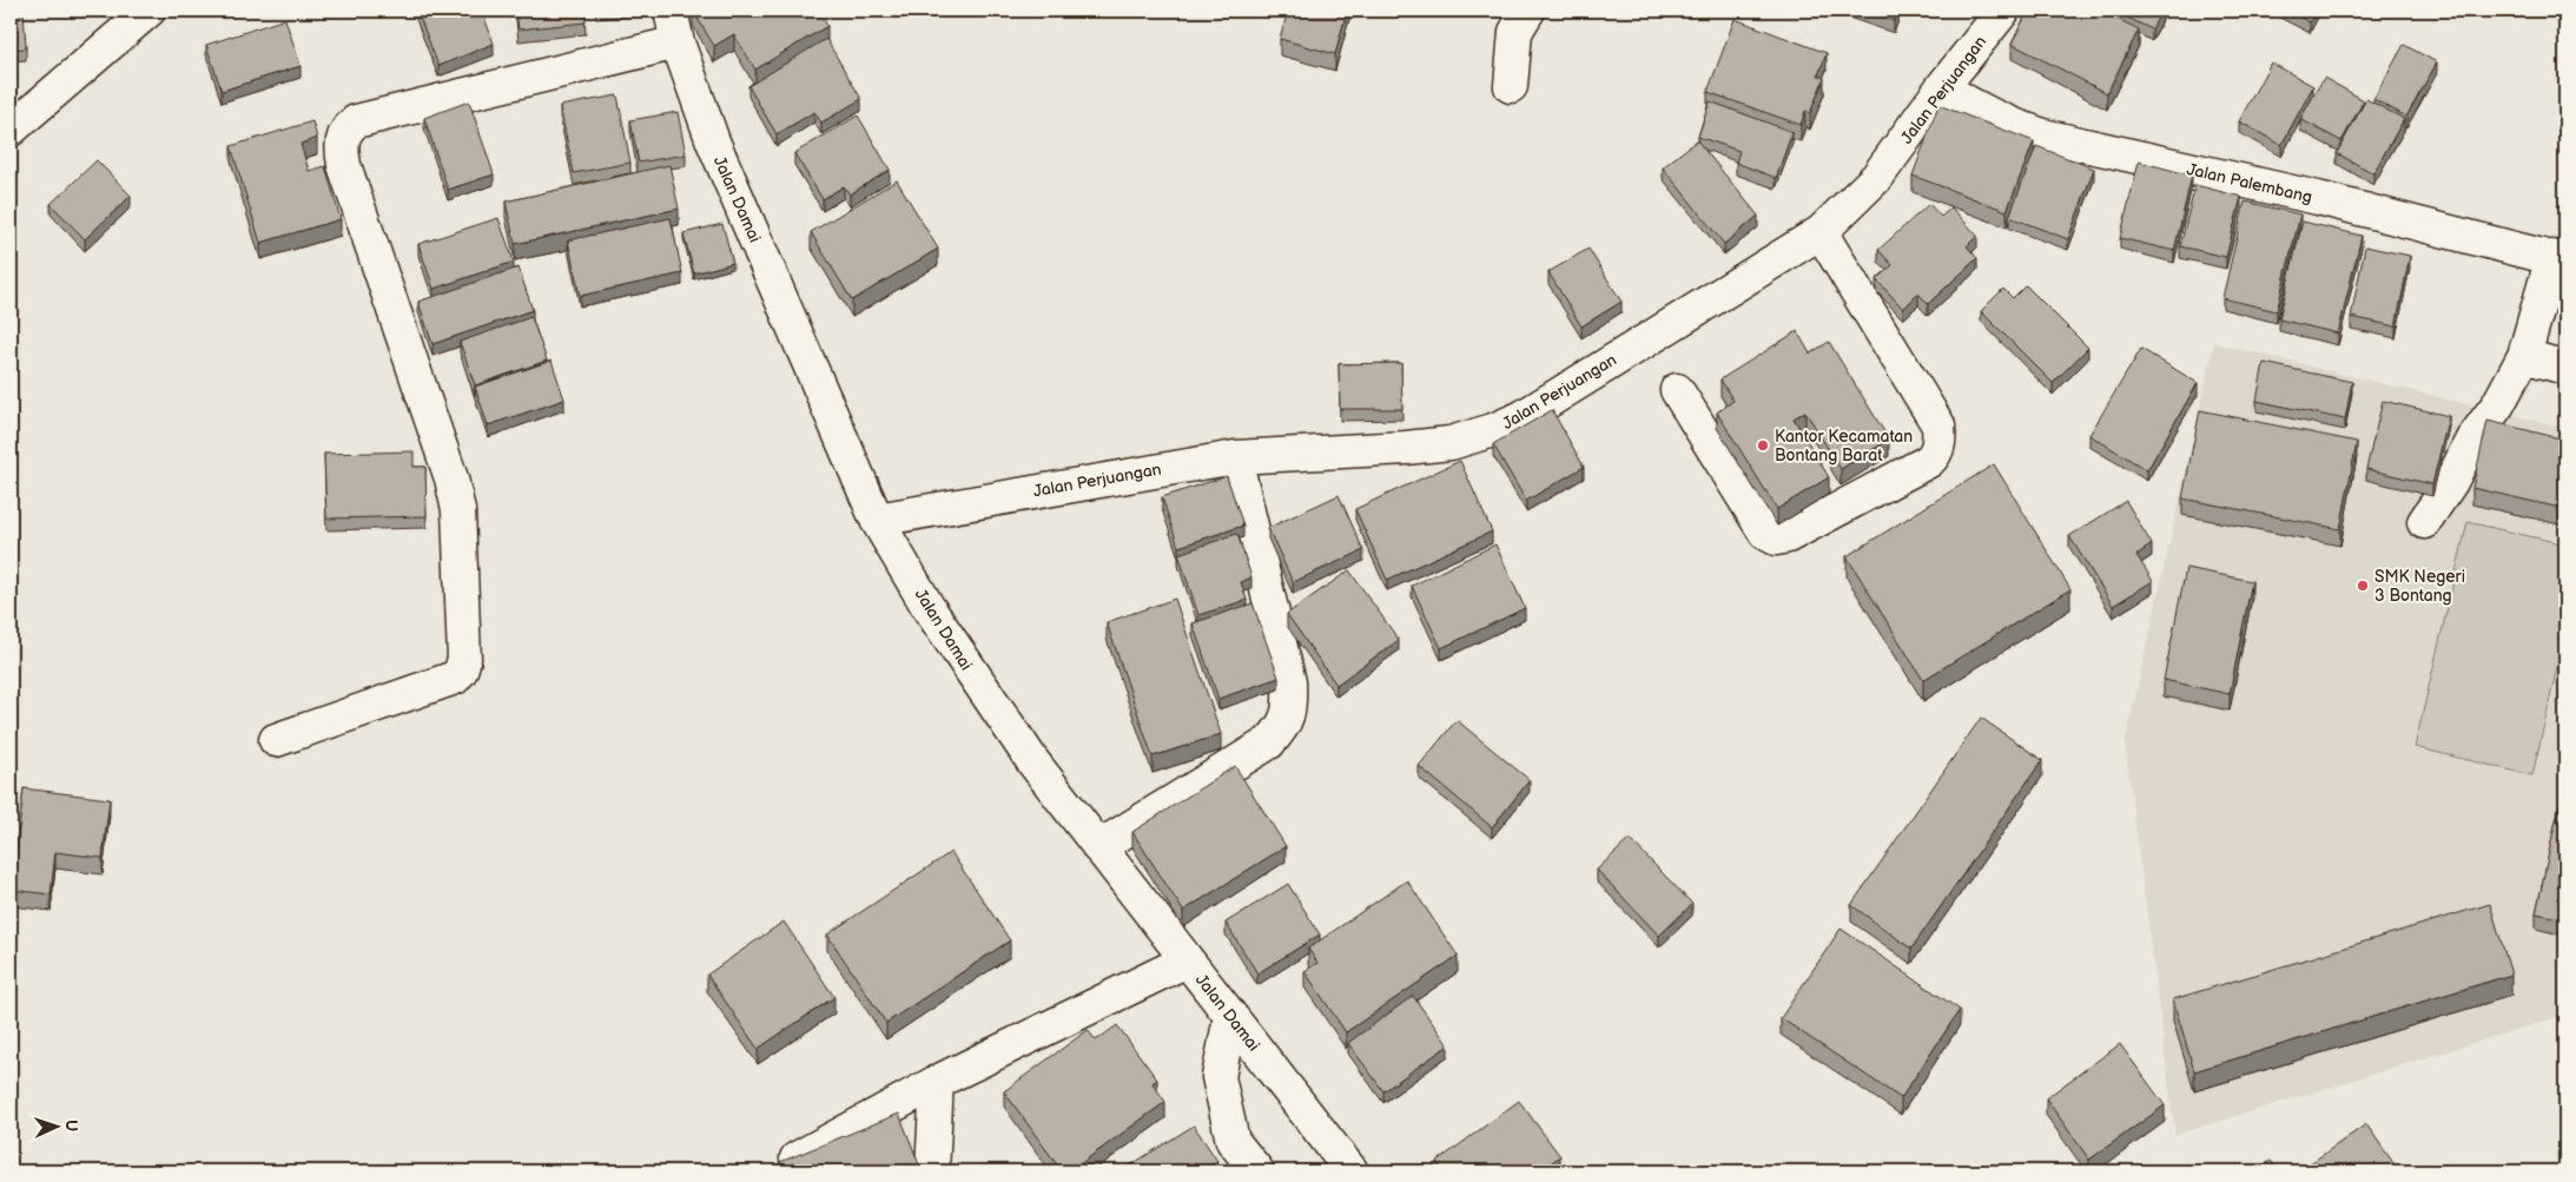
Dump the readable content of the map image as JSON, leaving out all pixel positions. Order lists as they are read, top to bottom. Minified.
{"streets":{"street":["Jalan Perjuangan","Jalan Palembang","Jalan Damai"]},"crossings":[["Jalan Perjuangan","Jalan Palembang"],["Jalan Perjuangan","Jalan Damai"]],"places":["Kantor Kecamatan Bontang Barat","SMK Negeri 3 Bontang"],"north":"right"}
